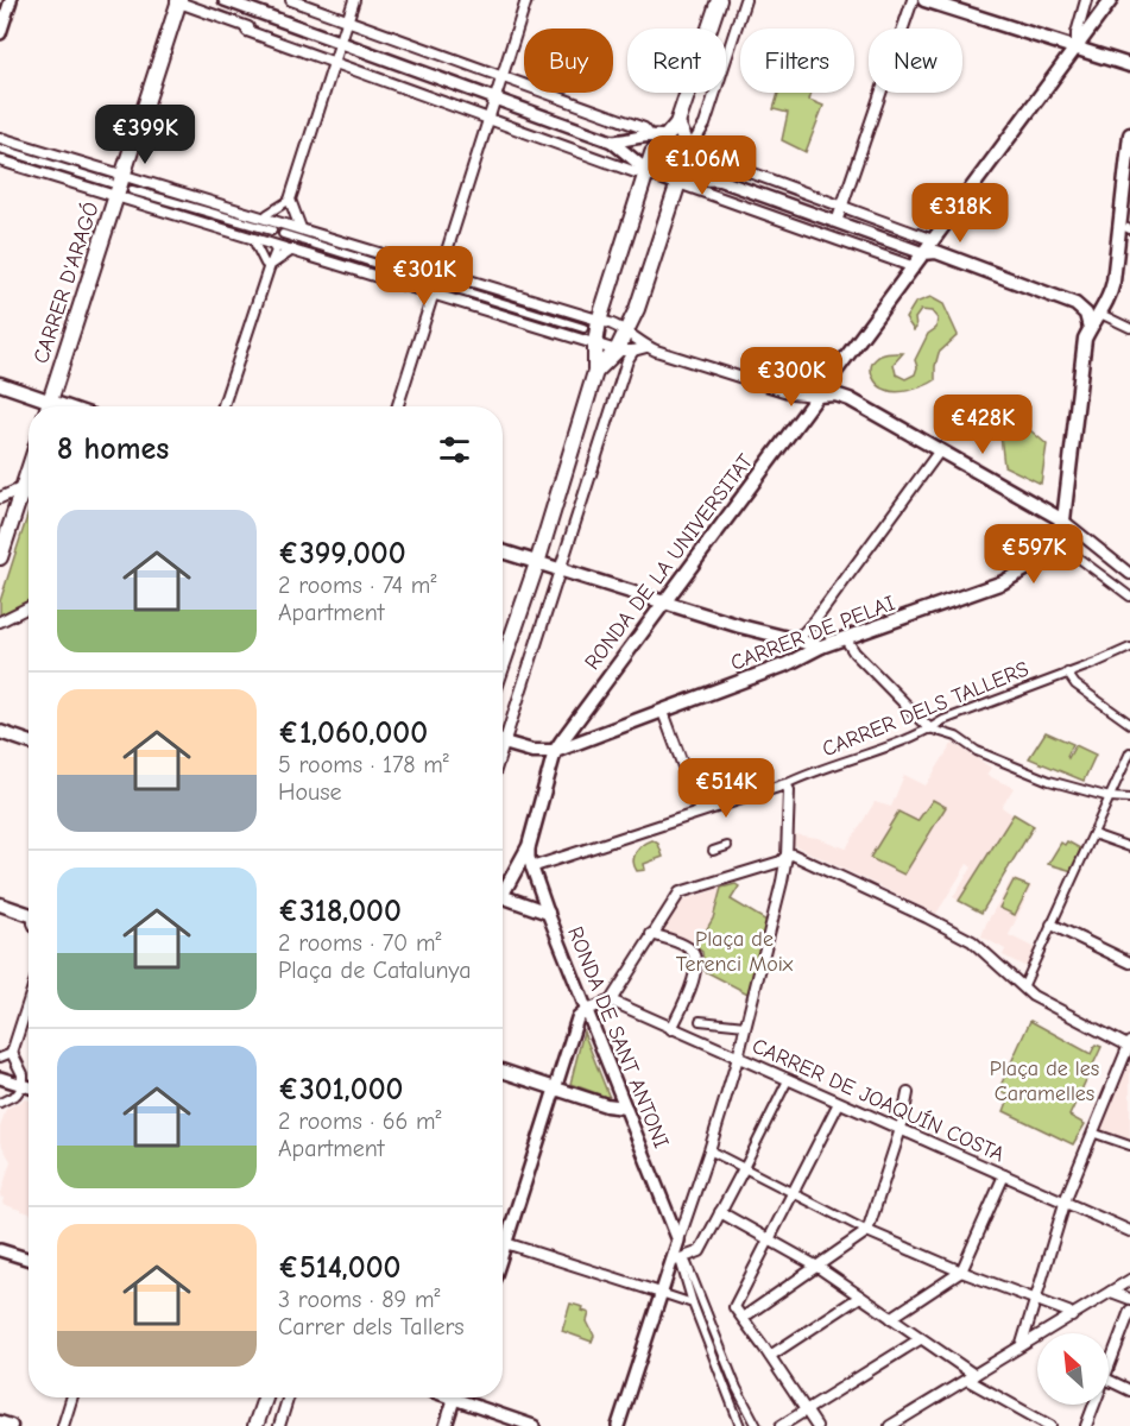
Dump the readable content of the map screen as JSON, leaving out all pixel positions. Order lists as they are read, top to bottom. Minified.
{"streets":{"main road":["CARRER D'ARAGÓ","RONDA DE LA UNIVERSITAT","CARRER DE PELAI"],"street":["CARRER DELS TALLERS","RONDA DE SANT ANTONI","CARRER DE JOAQUÍN COSTA"]},"crossings":[["RONDA DE LA UNIVERSITAT","CARRER DE PELAI"],["CARRER DELS TALLERS","RONDA DE SANT ANTONI"]],"parks":["Plaça de Terenci Moix","Plaça de les Caramelles"],"north":"top left","page":{"chip":["Buy","Rent","Filters","New"],"price":["€399K","€1.06M","€318K","€301K","€300K","€428K","€597K","€514K"],"heading":"8 homes","list":[{"name":"€399,000","note":"2 rooms · 74 m² · Apartment"},{"name":"€1,060,000","note":"5 rooms · 178 m² · House"},{"name":"€318,000","note":"2 rooms · 70 m² · Plaça de Catalunya"},{"name":"€301,000","note":"2 rooms · 66 m² · Apartment"},{"name":"€514,000","note":"3 rooms · 89 m² · Carrer dels Tallers"}]}}
